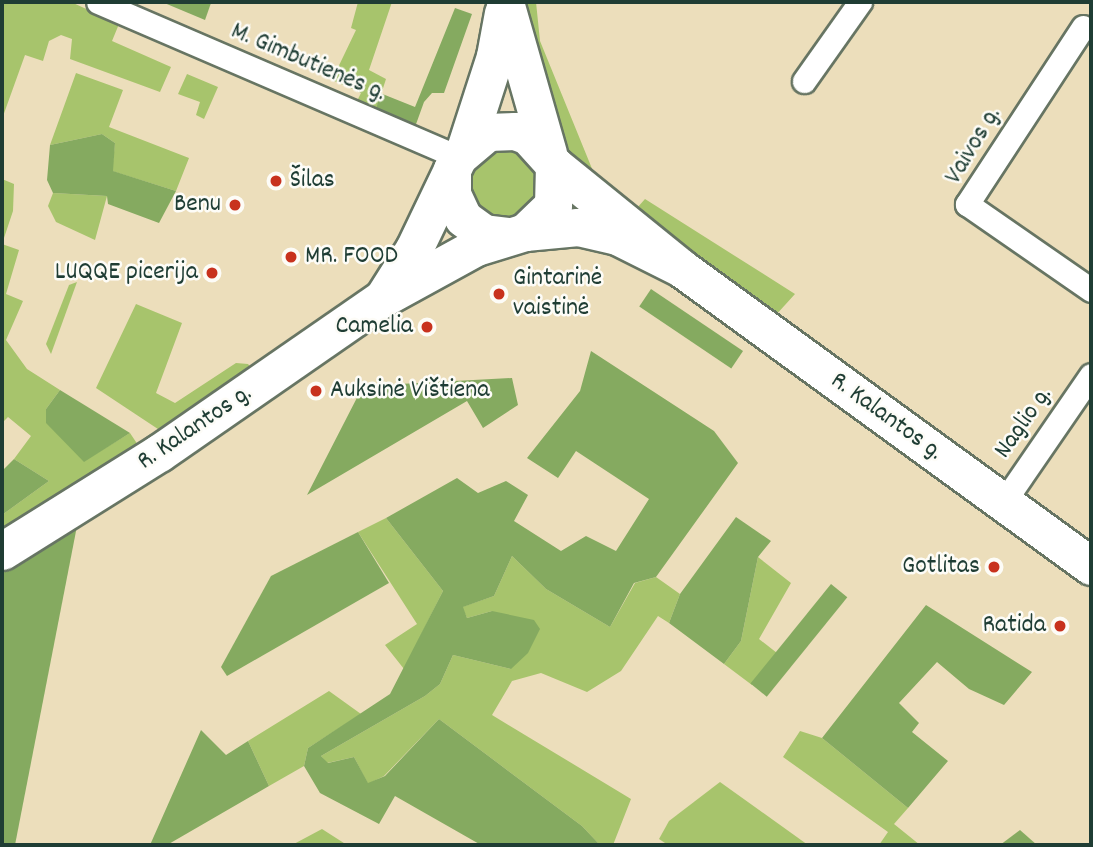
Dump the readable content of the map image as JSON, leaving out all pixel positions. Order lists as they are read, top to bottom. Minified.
{"streets":{"main road":["R. Kalantos g."],"street":["M. Gimbutienės g.","Vaivos g.","Naglio g."]},"crossings":[["M. Gimbutienės g.","R. Kalantos g."],["R. Kalantos g.","Naglio g."]],"places":["Šilas","Benu","MR. FOOD","LUQQE picerija","Gintarinė vaistinė","Camelia","Auksinė Vištiena","Gotlitas","Ratida"]}
